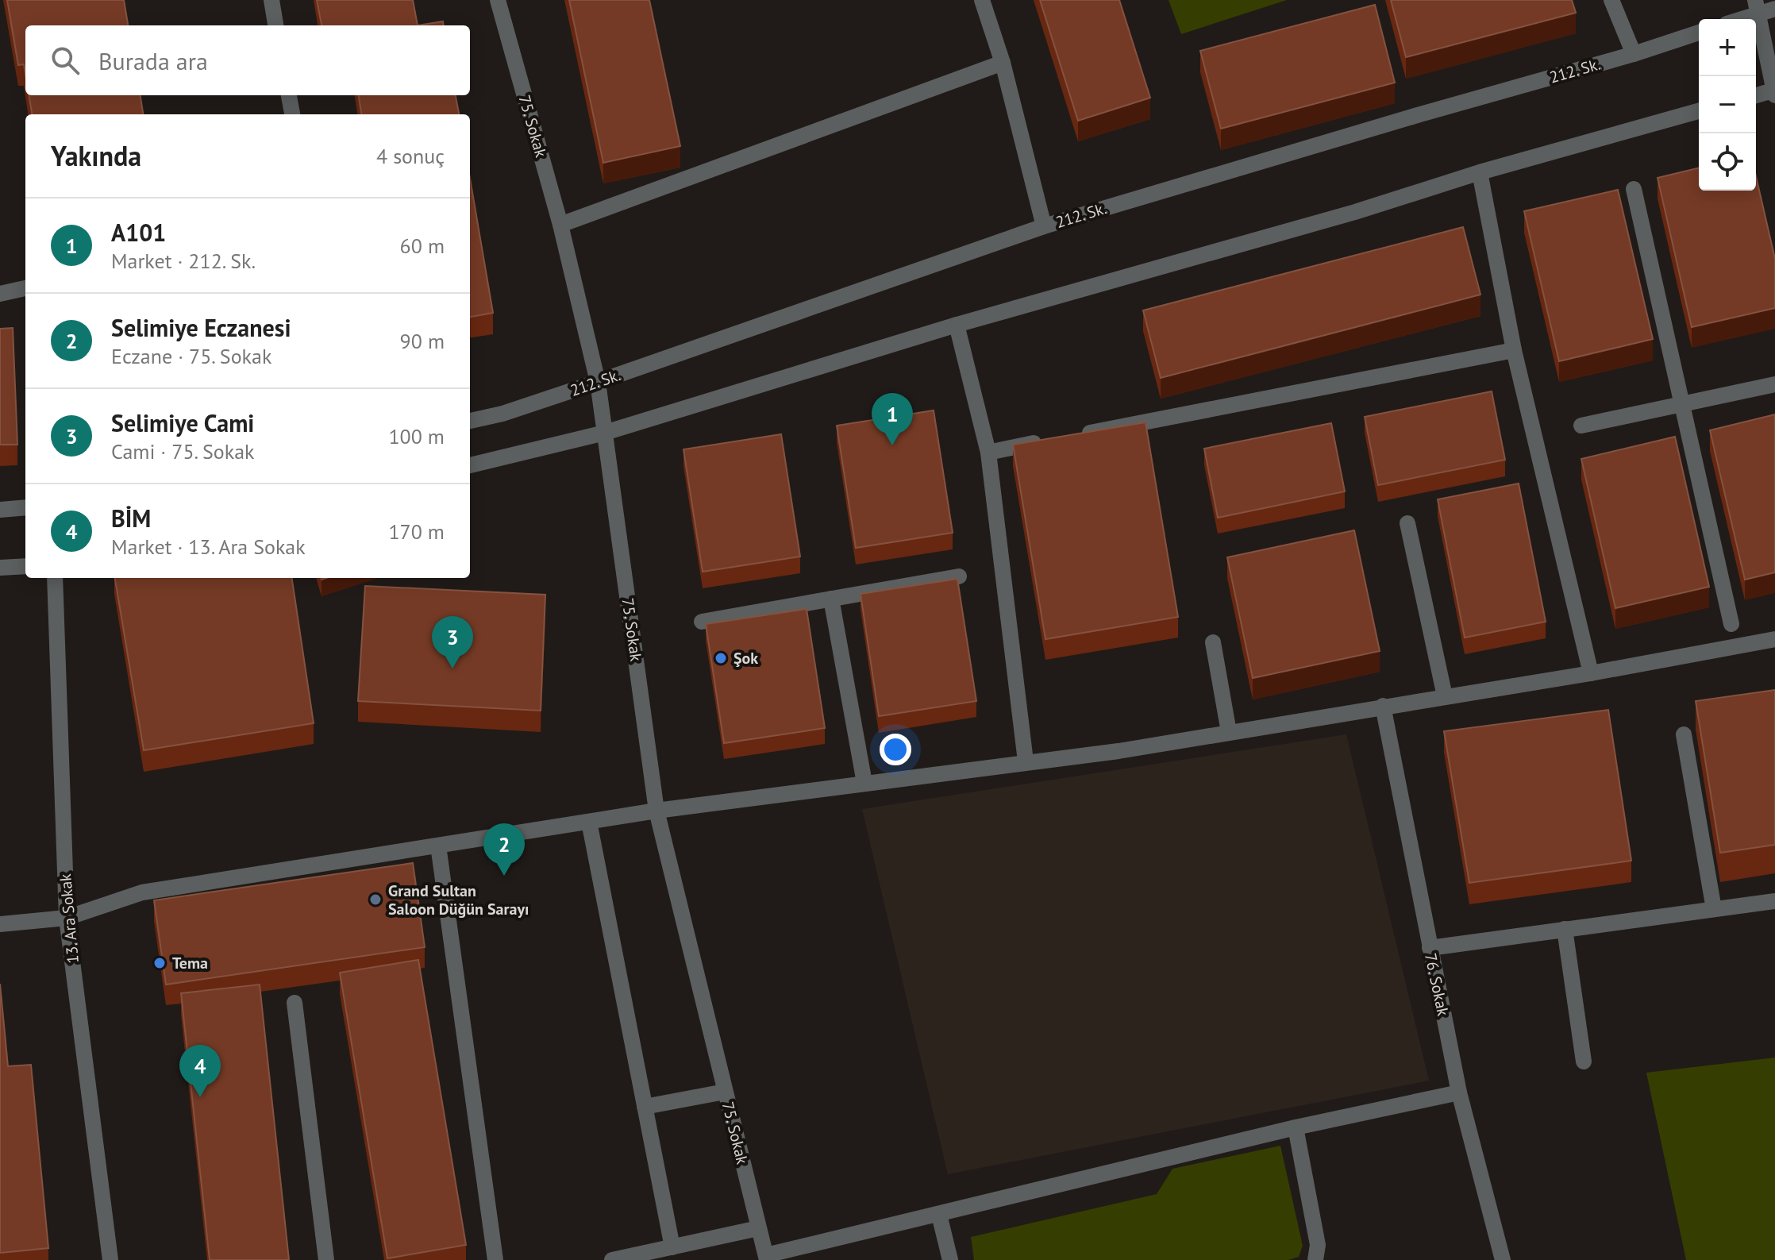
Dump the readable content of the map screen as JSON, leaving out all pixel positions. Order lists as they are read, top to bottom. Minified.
{"streets":{"street":["212. Sk.","75. Sokak","13. Ara Sokak","76. Sokak"]},"crossings":[["212. Sk.","75. Sokak"]],"places":["Şok","Grand Sultan Saloon Düğün Sarayı","Tema"],"page":{"map_buttons":["+","−"],"search":"Burada ara","heading":["Yakında","4 sonuç"],"list":[{"mark":"1","name":"A101","note":"Market · 212. Sk.","value":"60 m"},{"mark":"2","name":"Selimiye Eczanesi","note":"Eczane · 75. Sokak","value":"90 m"},{"mark":"3","name":"Selimiye Cami","note":"Cami · 75. Sokak","value":"100 m"},{"mark":"4","name":"BİM","note":"Market · 13. Ara Sokak","value":"170 m"}],"pins":["1","3","2","4"]}}
